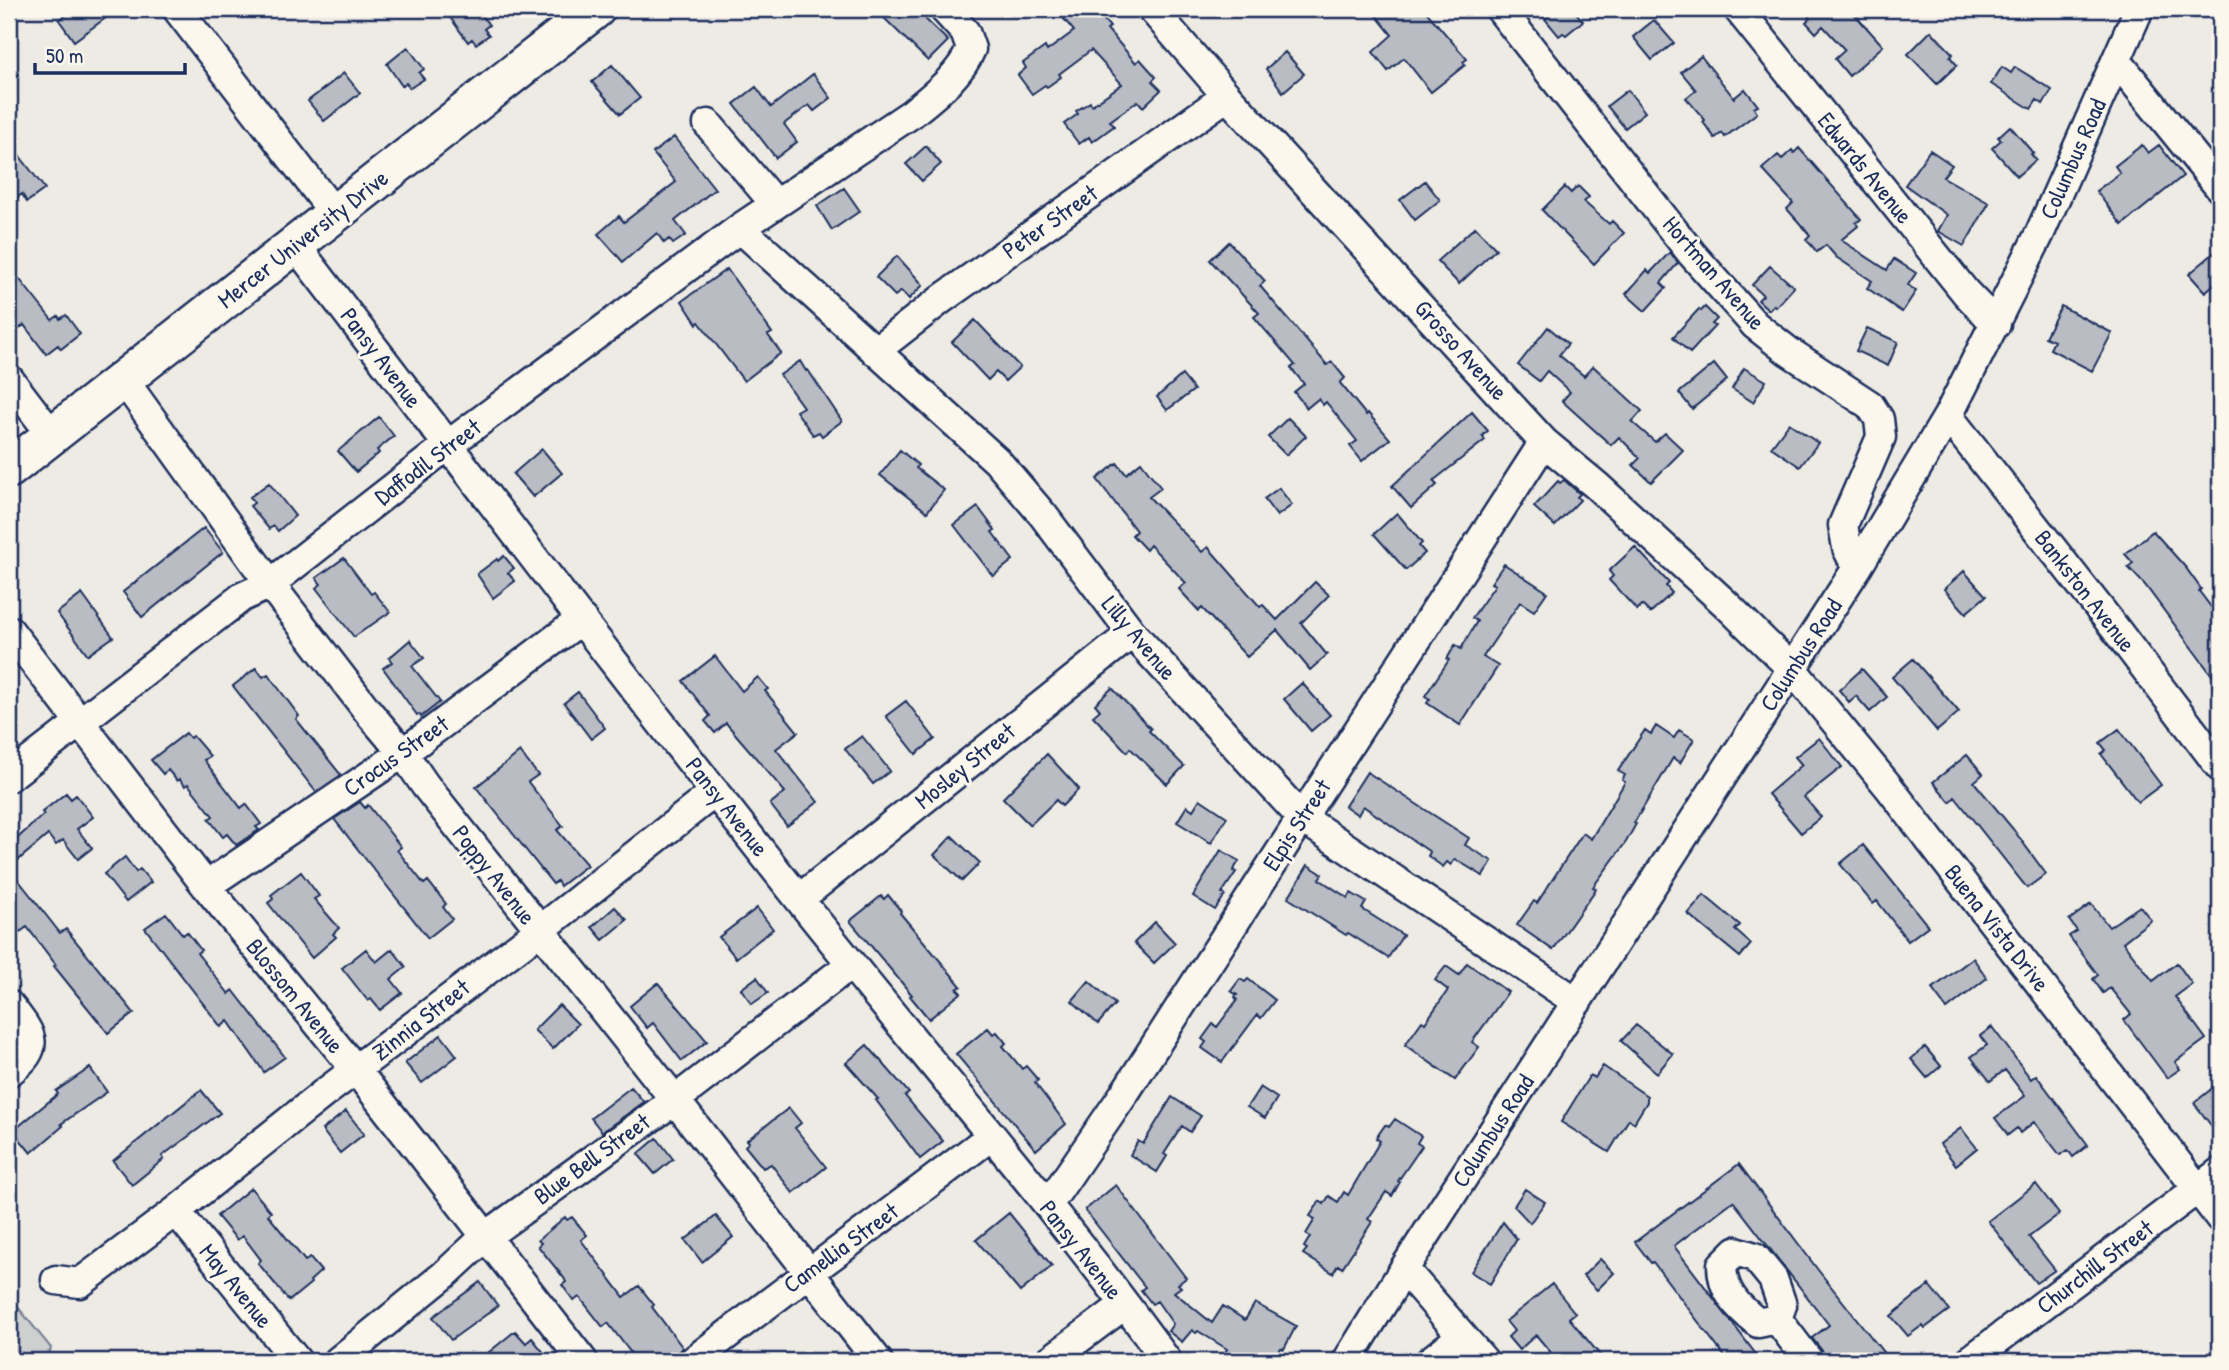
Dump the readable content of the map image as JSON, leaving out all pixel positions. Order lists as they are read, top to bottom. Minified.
{"streets":{"main road":["Mercer University Drive"],"street":["Columbus Road","Edwards Avenue","Peter Street","Hortman Avenue","Grosso Avenue","Pansy Avenue","Daffodil Street","Bankston Avenue","Lilly Avenue","Crocus Street","Mosley Street","Elpis Street","Poppy Avenue","Buena Vista Drive","Blossom Avenue","Zinnia Street","Blue Bell Street","Camellia Street","Churchill Street","May Avenue"]},"crossings":[["Columbus Road","Edwards Avenue"],["Columbus Road","Hortman Avenue"],["Columbus Road","Grosso Avenue"],["Columbus Road","Bankston Avenue"],["Columbus Road","Lilly Avenue"],["Columbus Road","Buena Vista Drive"],["Peter Street","Grosso Avenue"],["Peter Street","Lilly Avenue"],["Mercer University Drive","Pansy Avenue"],["Mercer University Drive","Poppy Avenue"],["Grosso Avenue","Elpis Street"],["Grosso Avenue","Buena Vista Drive"],["Pansy Avenue","Daffodil Street"],["Pansy Avenue","Crocus Street"],["Pansy Avenue","Mosley Street"],["Pansy Avenue","Elpis Street"],["Pansy Avenue","Zinnia Street"],["Pansy Avenue","Blue Bell Street"],["Pansy Avenue","Camellia Street"],["Daffodil Street","Lilly Avenue"],["Daffodil Street","Poppy Avenue"],["Daffodil Street","Blossom Avenue"],["Lilly Avenue","Mosley Street"],["Lilly Avenue","Elpis Street"],["Crocus Street","Poppy Avenue"],["Crocus Street","Blossom Avenue"],["Poppy Avenue","Zinnia Street"],["Poppy Avenue","Blue Bell Street"],["Poppy Avenue","Camellia Street"],["Buena Vista Drive","Churchill Street"],["Blossom Avenue","Zinnia Street"],["Blossom Avenue","Blue Bell Street"],["Zinnia Street","May Avenue"]],"scale_bar":"50 m"}
